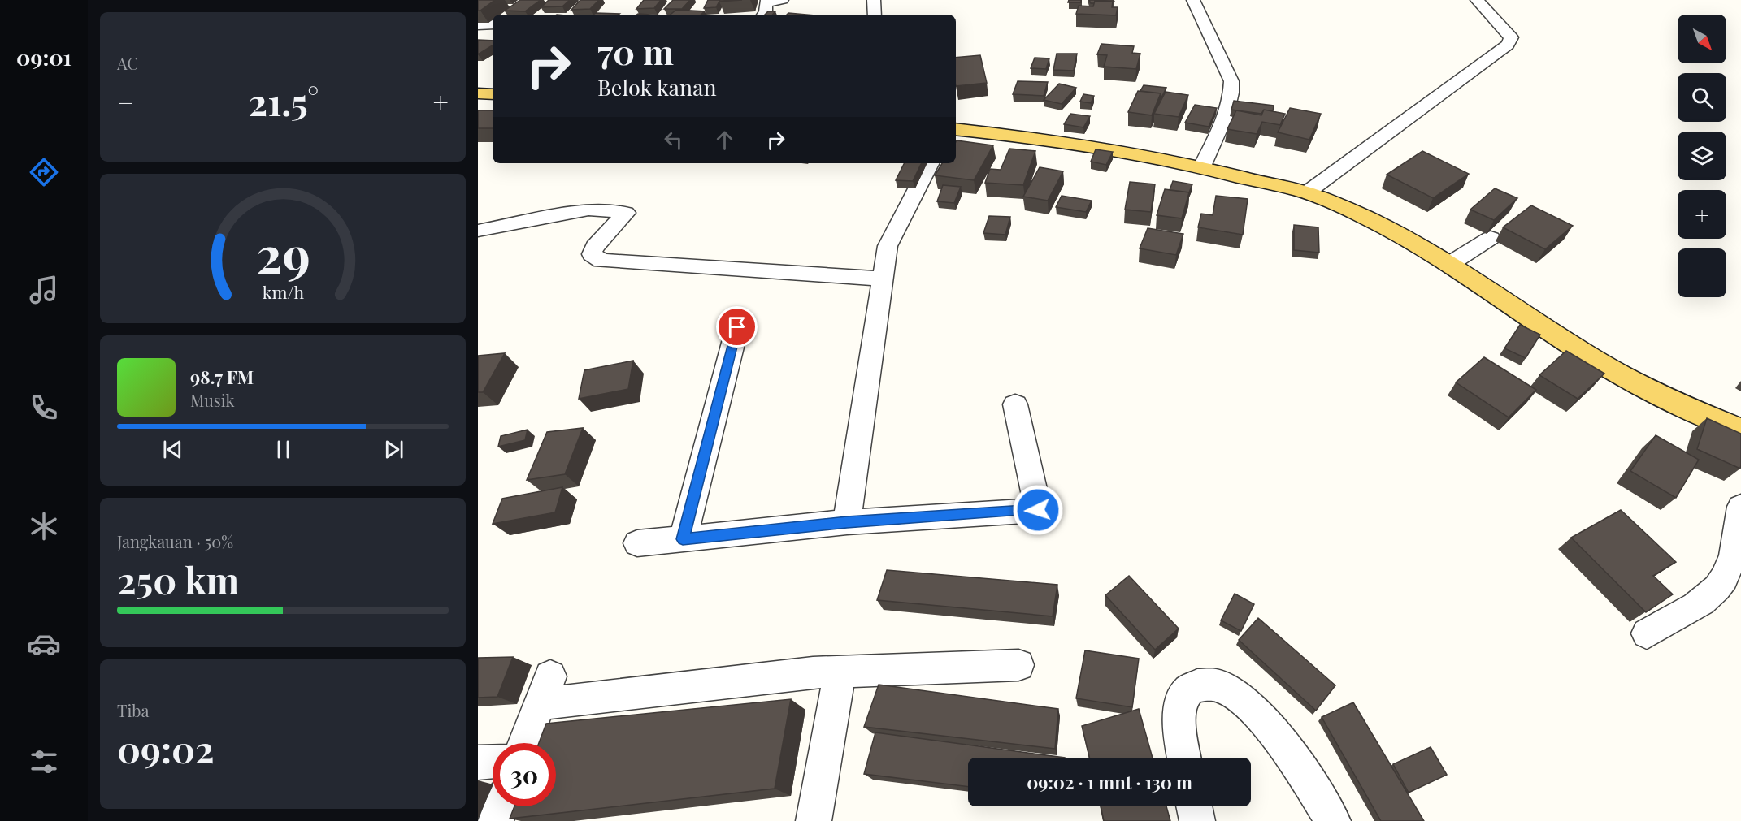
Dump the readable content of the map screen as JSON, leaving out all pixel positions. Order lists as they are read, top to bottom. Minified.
{"north":"bottom right","page":{"tabs":"09:01","tile":["AC",["Jangkauan · 50%","250 km"],["Tiba","09:02"]],"map_buttons":["+","−"],"turn":["70 m","Belok kanan"],"heat":["−","21.5°","+"],"song":["98.7 FM","Musik"],"limit":"30","trip":"09:02 · 1 mnt · 130 m","gauge":["29","km/h"]}}
